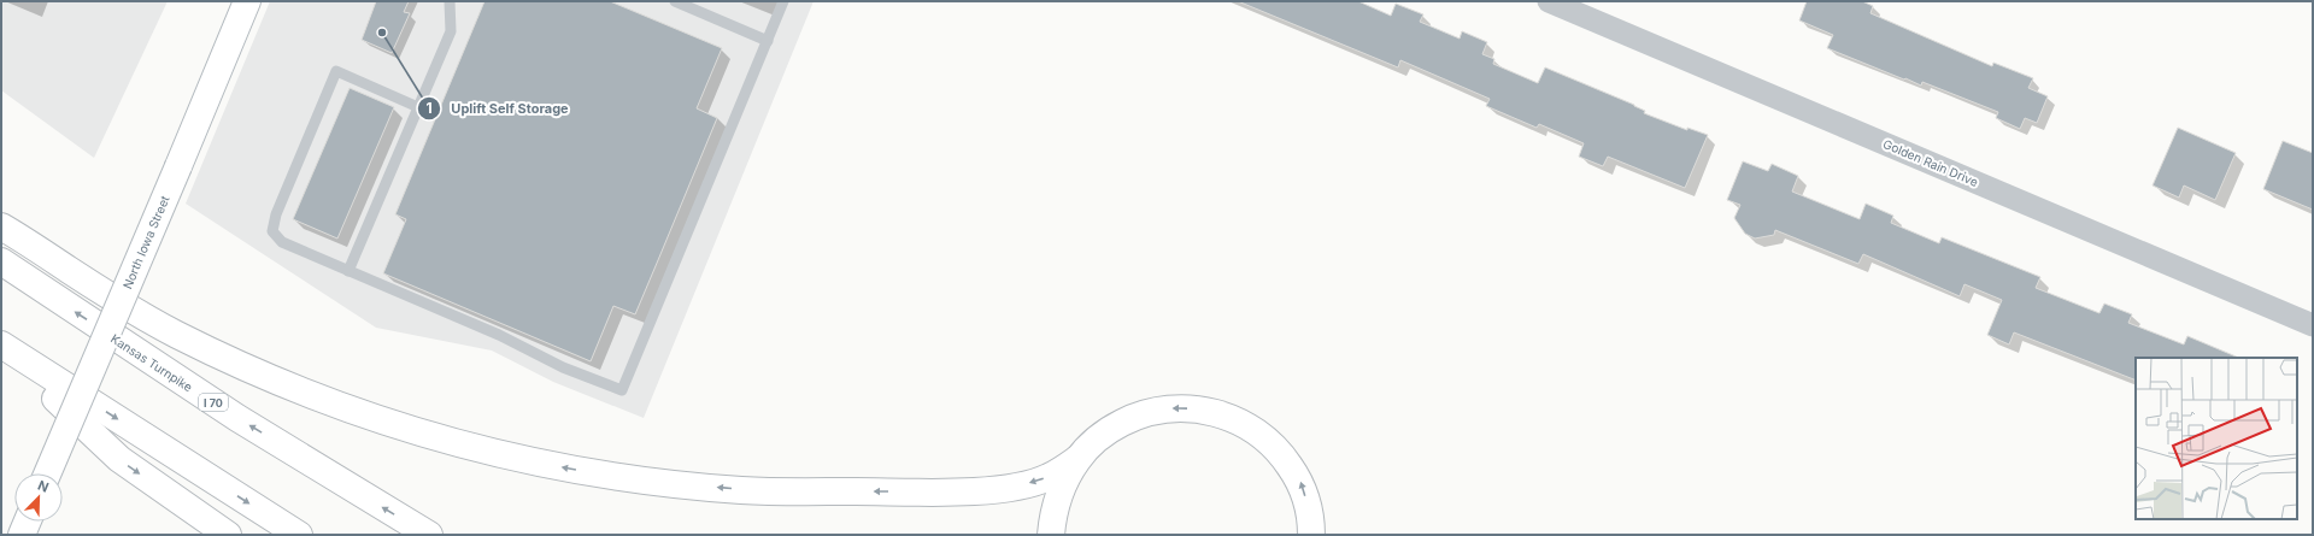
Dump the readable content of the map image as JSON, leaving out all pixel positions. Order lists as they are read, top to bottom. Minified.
{"streets":{"main road":["North Iowa Street","Kansas Turnpike","I 70"],"street":["Golden Rain Drive"]},"places":["Uplift Self Storage"],"north":"top right"}
